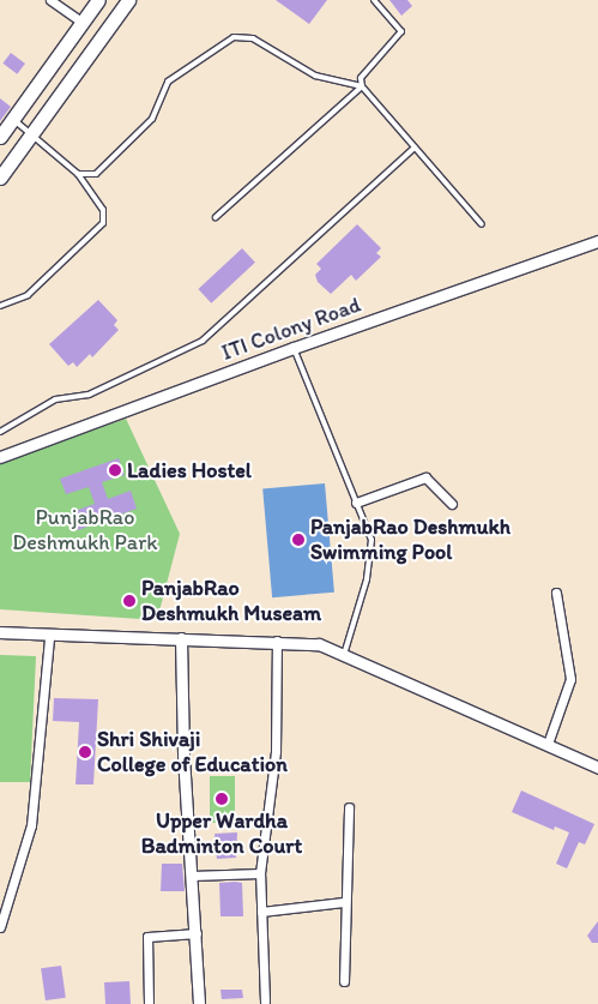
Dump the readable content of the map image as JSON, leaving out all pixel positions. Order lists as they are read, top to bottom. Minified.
{"streets":{"street":["ITI Colony Road"]},"parks":["PunjabRao Deshmukh Park"],"places":["Ladies Hostel","PanjabRao Deshmukh Swimming Pool","PanjabRao Deshmukh Museam","Shri Shivaji College of Education","Upper Wardha Badminton Court"]}
